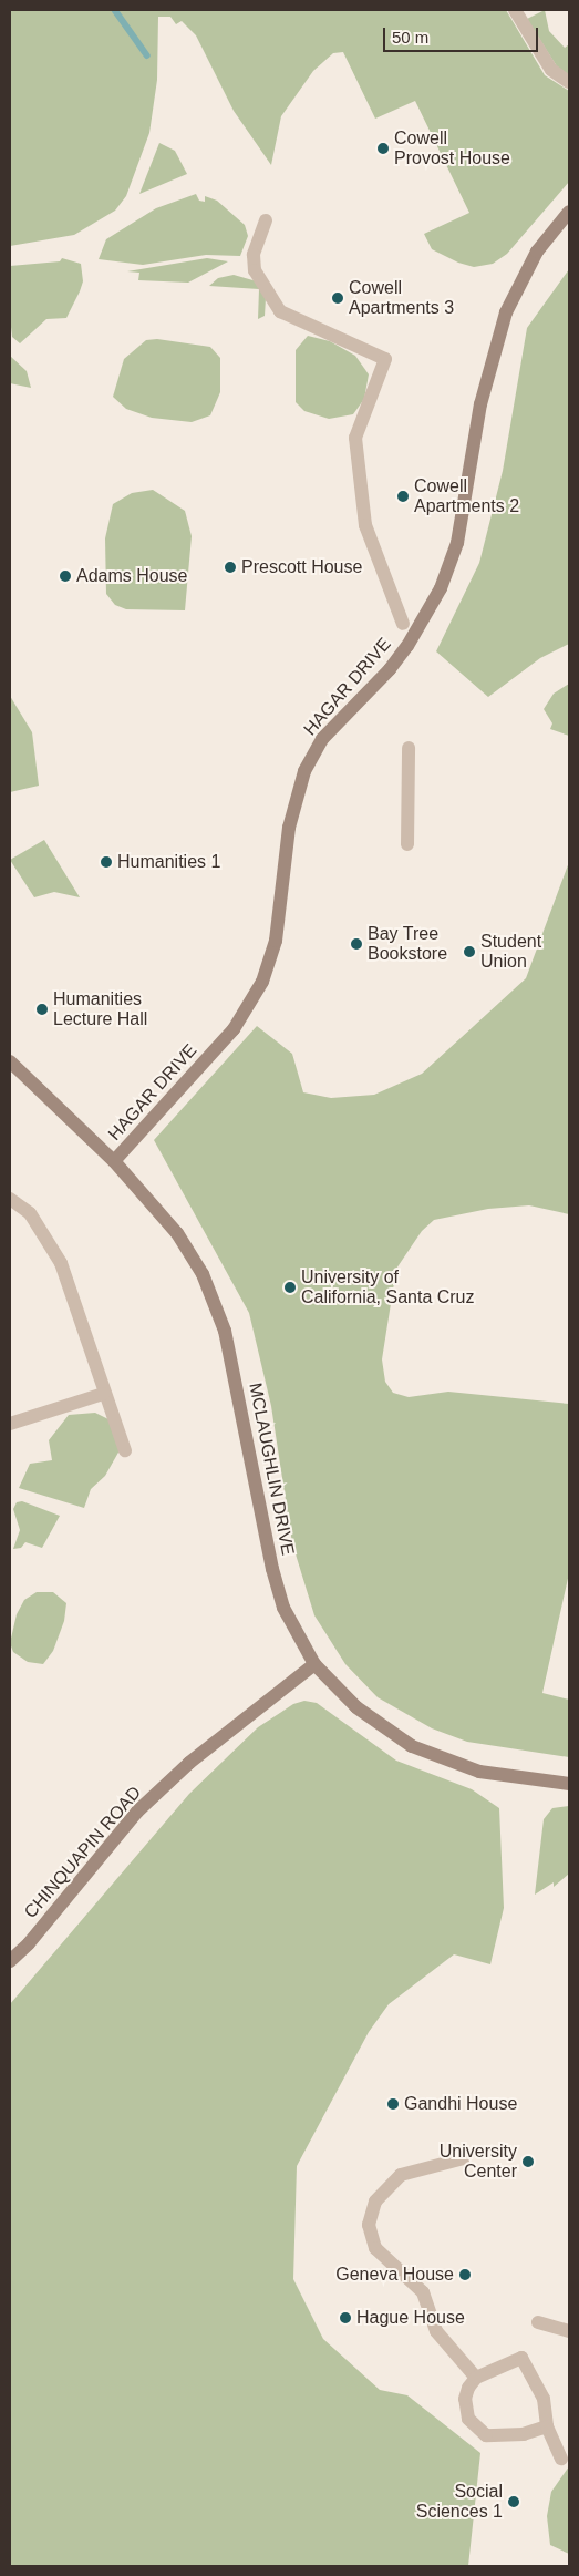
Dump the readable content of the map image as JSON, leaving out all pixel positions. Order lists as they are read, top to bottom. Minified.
{"streets":{"main road":["HAGAR DRIVE","MCLAUGHLIN DRIVE","CHINQUAPIN ROAD"]},"crossings":[["HAGAR DRIVE","MCLAUGHLIN DRIVE"],["MCLAUGHLIN DRIVE","CHINQUAPIN ROAD"]],"places":["Cowell Provost House","Cowell Apartments 3","Cowell Apartments 2","Prescott House","Adams House","Humanities 1","Bay Tree Bookstore","Student Union","Humanities Lecture Hall","University of California, Santa Cruz","Gandhi House","University Center","Geneva House","Hague House","Social Sciences 1"],"scale_bar":"50 m"}
